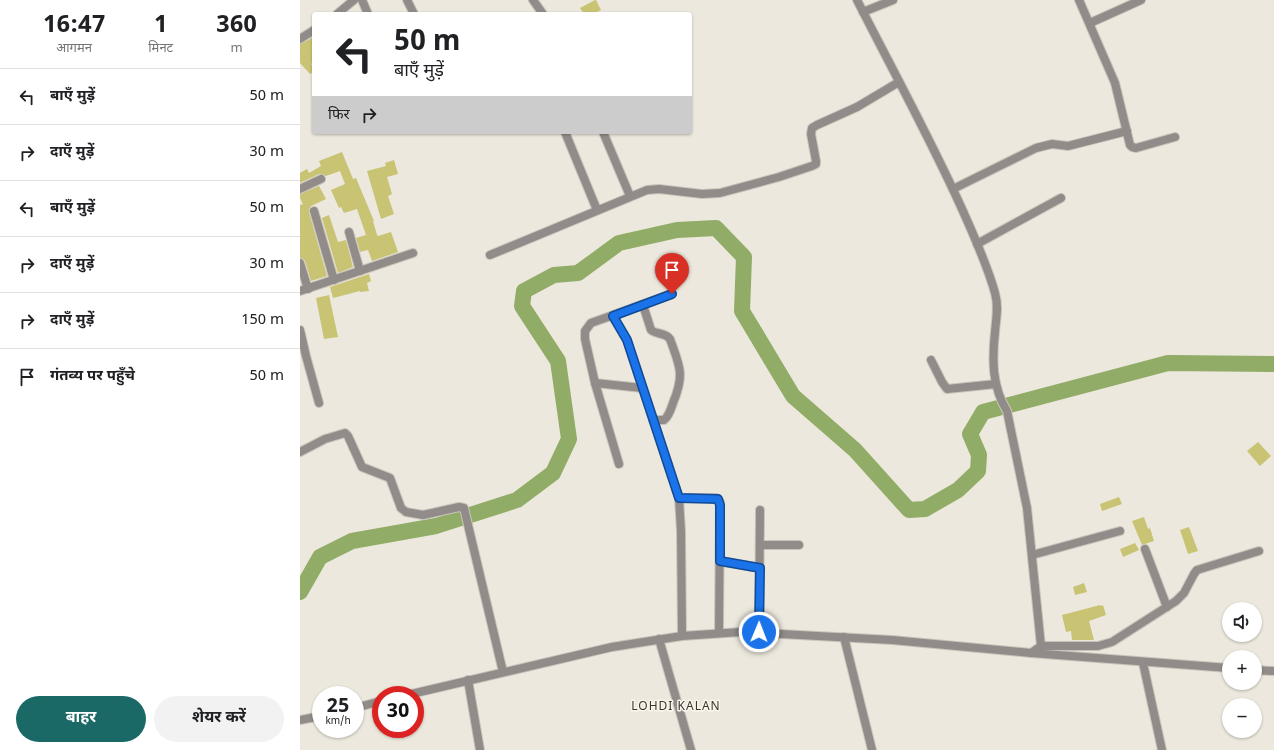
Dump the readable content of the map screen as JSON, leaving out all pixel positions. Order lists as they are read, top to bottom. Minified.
{"districts":["LOHDI KALAN"],"page":{"eta":["16:47","आगमन","1","मिनट","360","m"],"turn":["50 m","बाएँ मुड़ें"],"list":[{"name":"बाएँ मुड़ें","value":"50 m"},{"name":"दाएँ मुड़ें","value":"30 m"},{"name":"बाएँ मुड़ें","value":"50 m"},{"name":"दाएँ मुड़ें","value":"30 m"},{"name":"दाएँ मुड़ें","value":"150 m"},{"name":"गंतव्य पर पहुँचे","value":"50 m"}],"then":"फिर","map_buttons":["+","−"],"speed":"25 km/h","limit":"30","buttons":["बाहर","शेयर करें"]}}
